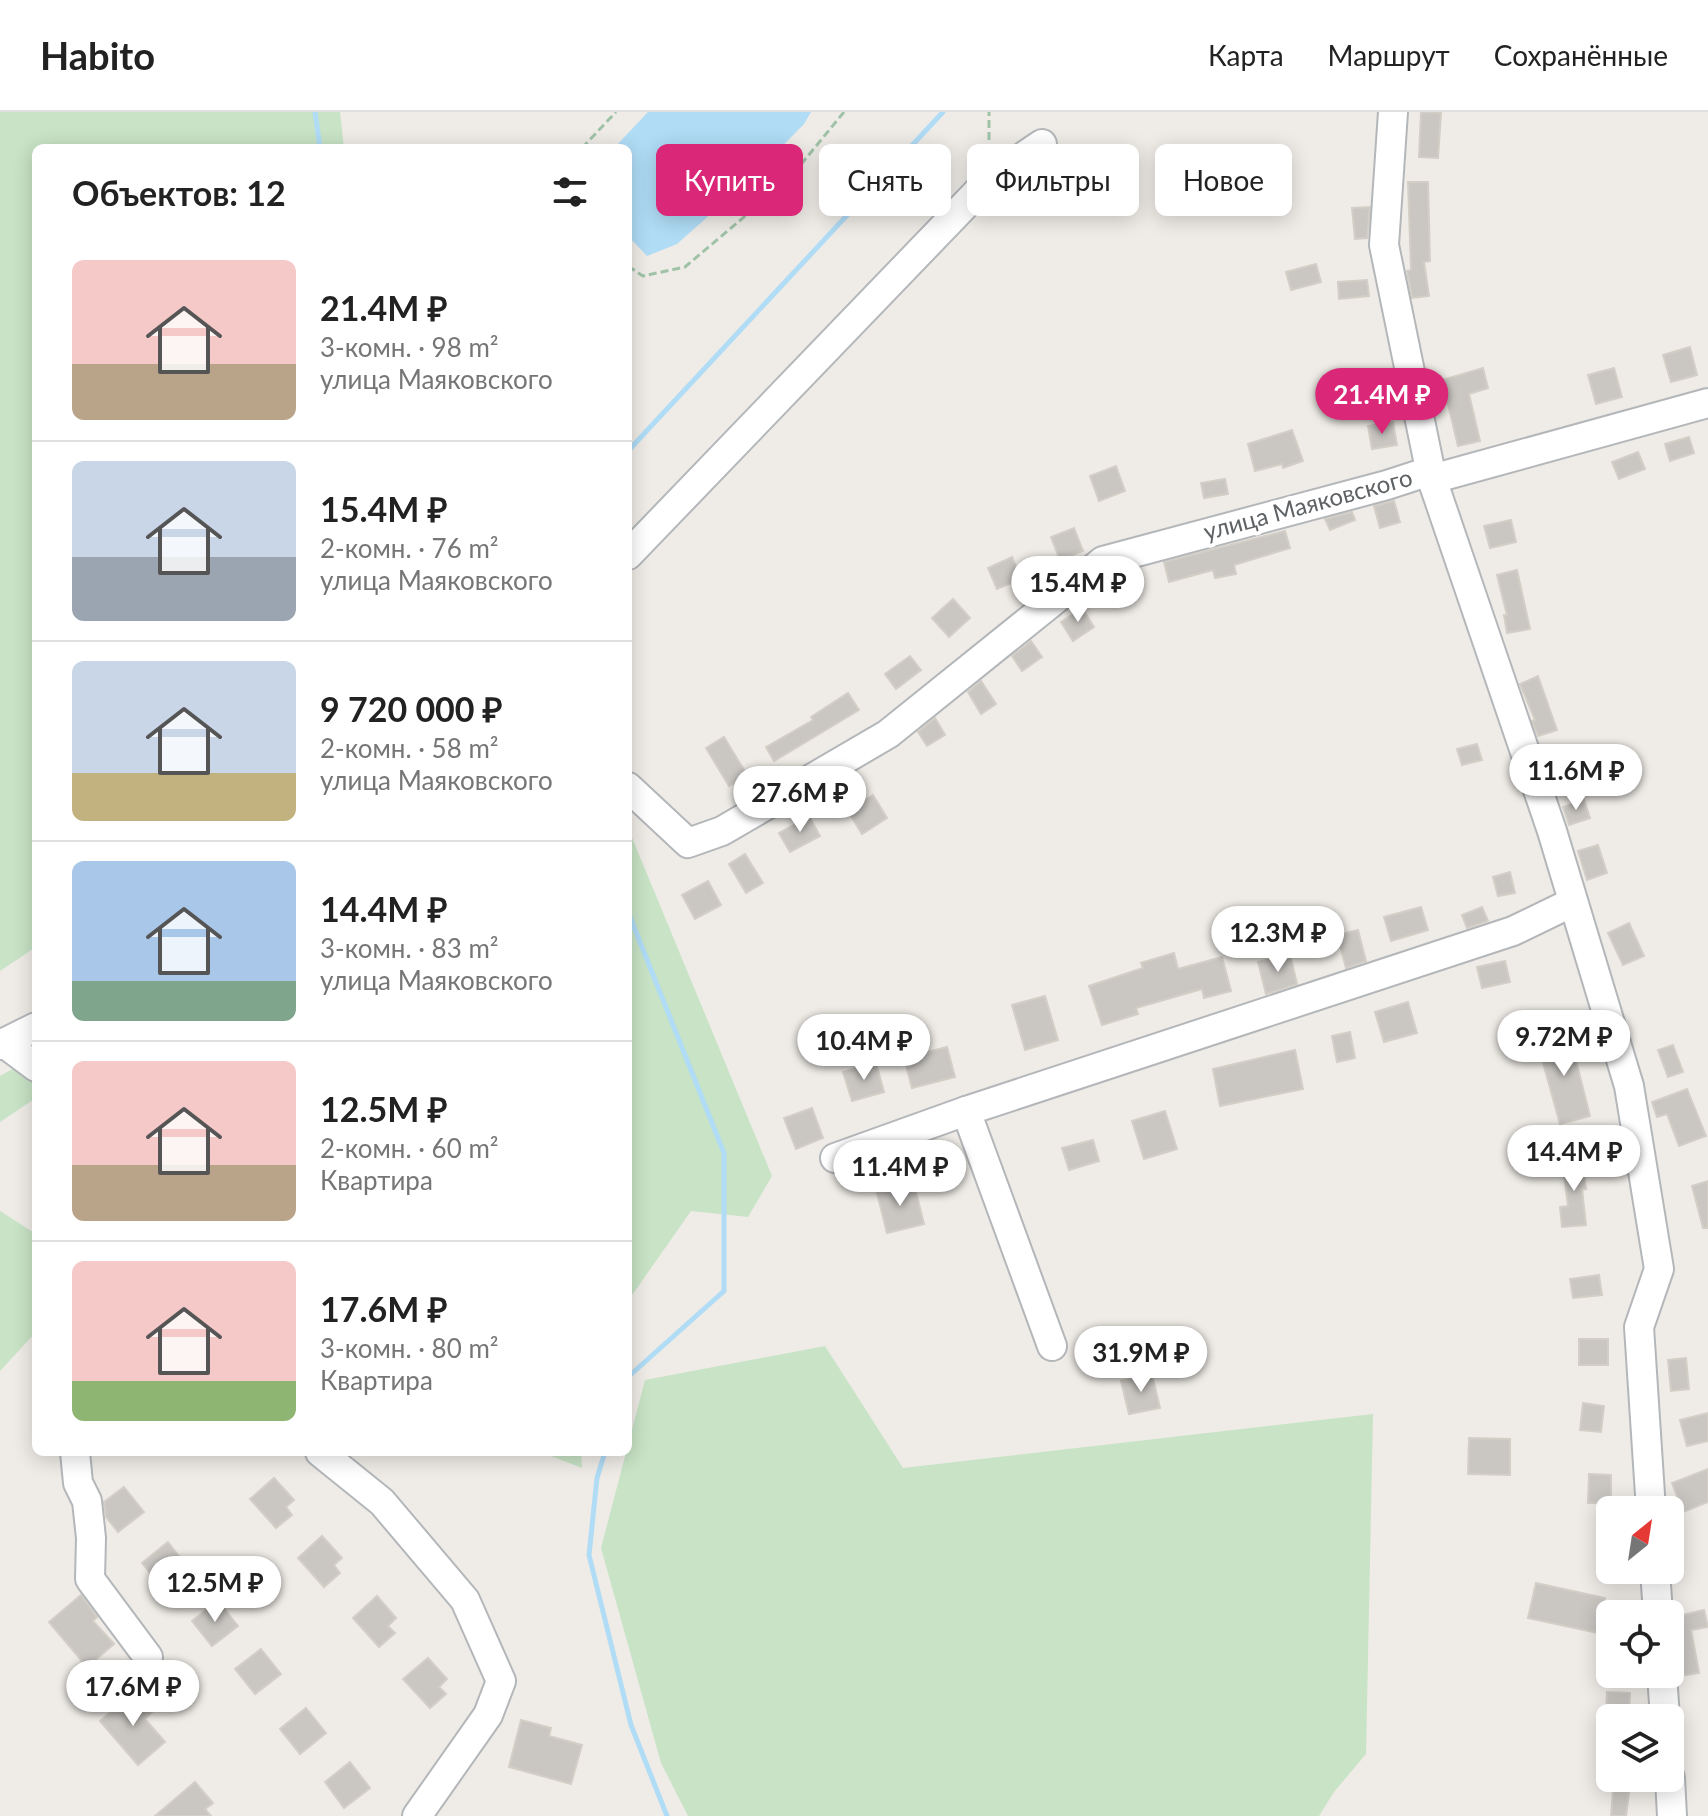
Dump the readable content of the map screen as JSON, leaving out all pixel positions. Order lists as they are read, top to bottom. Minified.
{"streets":{"street":["улица Маяковского"]},"north":"top right","page":{"header":"Habito","nav":["Карта","Маршрут","Сохранённые"],"chip":["Купить","Снять","Фильтры","Новое"],"heading":"Объектов: 12","list":[{"name":"21.4M ₽","note":"3-комн. · 98 m² · улица Маяковского"},{"name":"15.4M ₽","note":"2-комн. · 76 m² · улица Маяковского"},{"name":"9 720 000 ₽","note":"2-комн. · 58 m² · улица Маяковского"},{"name":"14.4M ₽","note":"3-комн. · 83 m² · улица Маяковского"},{"name":"12.5M ₽","note":"2-комн. · 60 m² · Квартира"},{"name":"17.6M ₽","note":"3-комн. · 80 m² · Квартира"}],"price":["21.4M ₽","15.4M ₽","11.6M ₽","27.6M ₽","12.3M ₽","9.72M ₽","10.4M ₽","14.4M ₽","11.4M ₽","31.9M ₽","12.5M ₽","17.6M ₽"]}}
